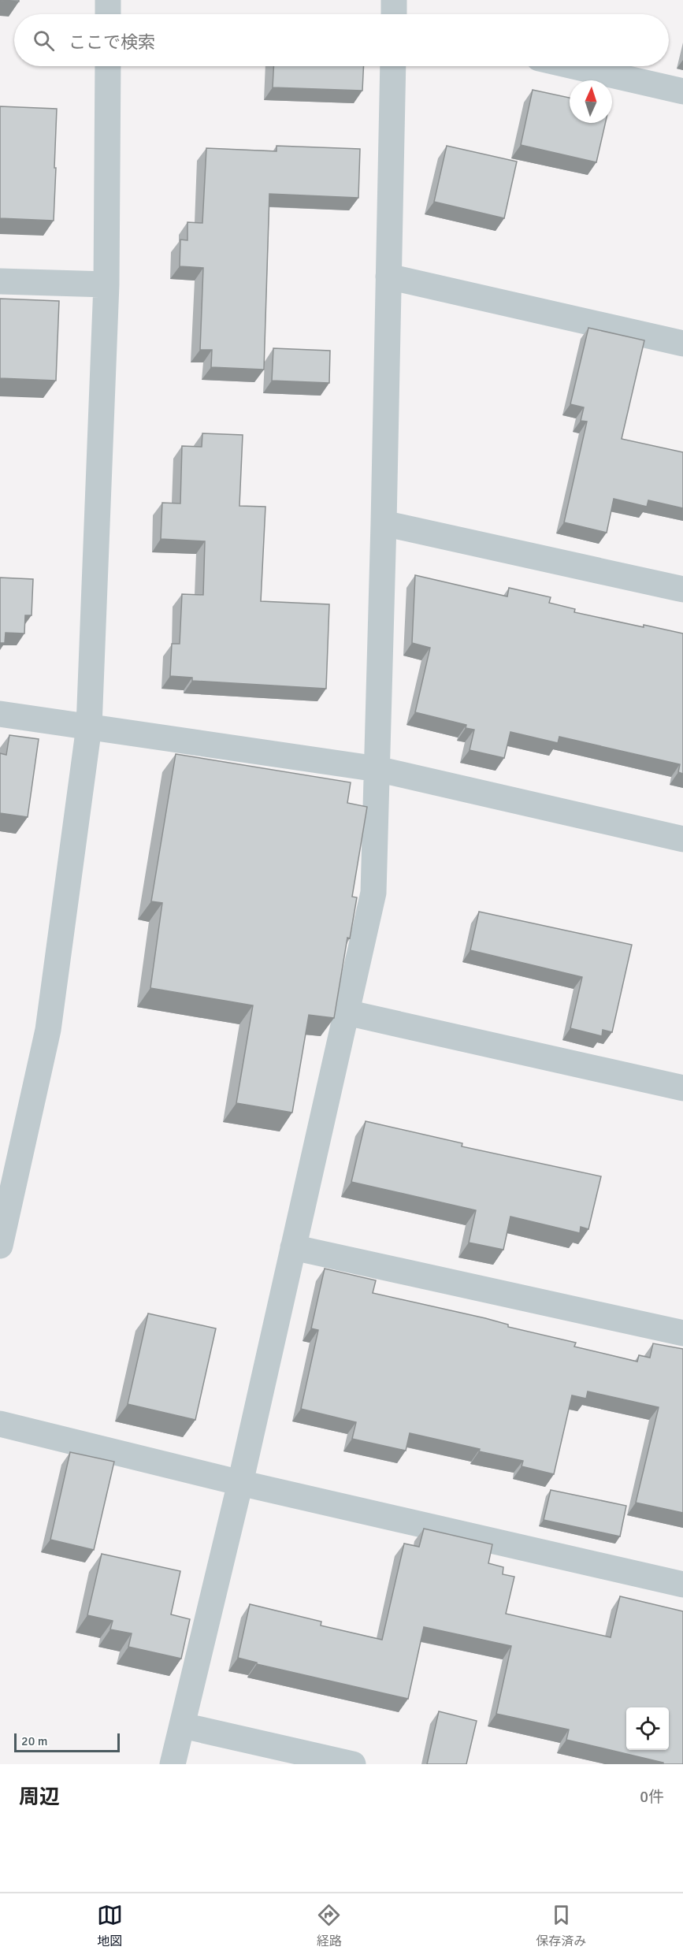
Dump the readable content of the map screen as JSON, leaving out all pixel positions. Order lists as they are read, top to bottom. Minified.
{"scale_bar":"20 m","north":"top","page":{"search":"ここで検索","scale":"20 m","heading":["周辺","0件"],"nav":["地図","経路","保存済み"]}}
